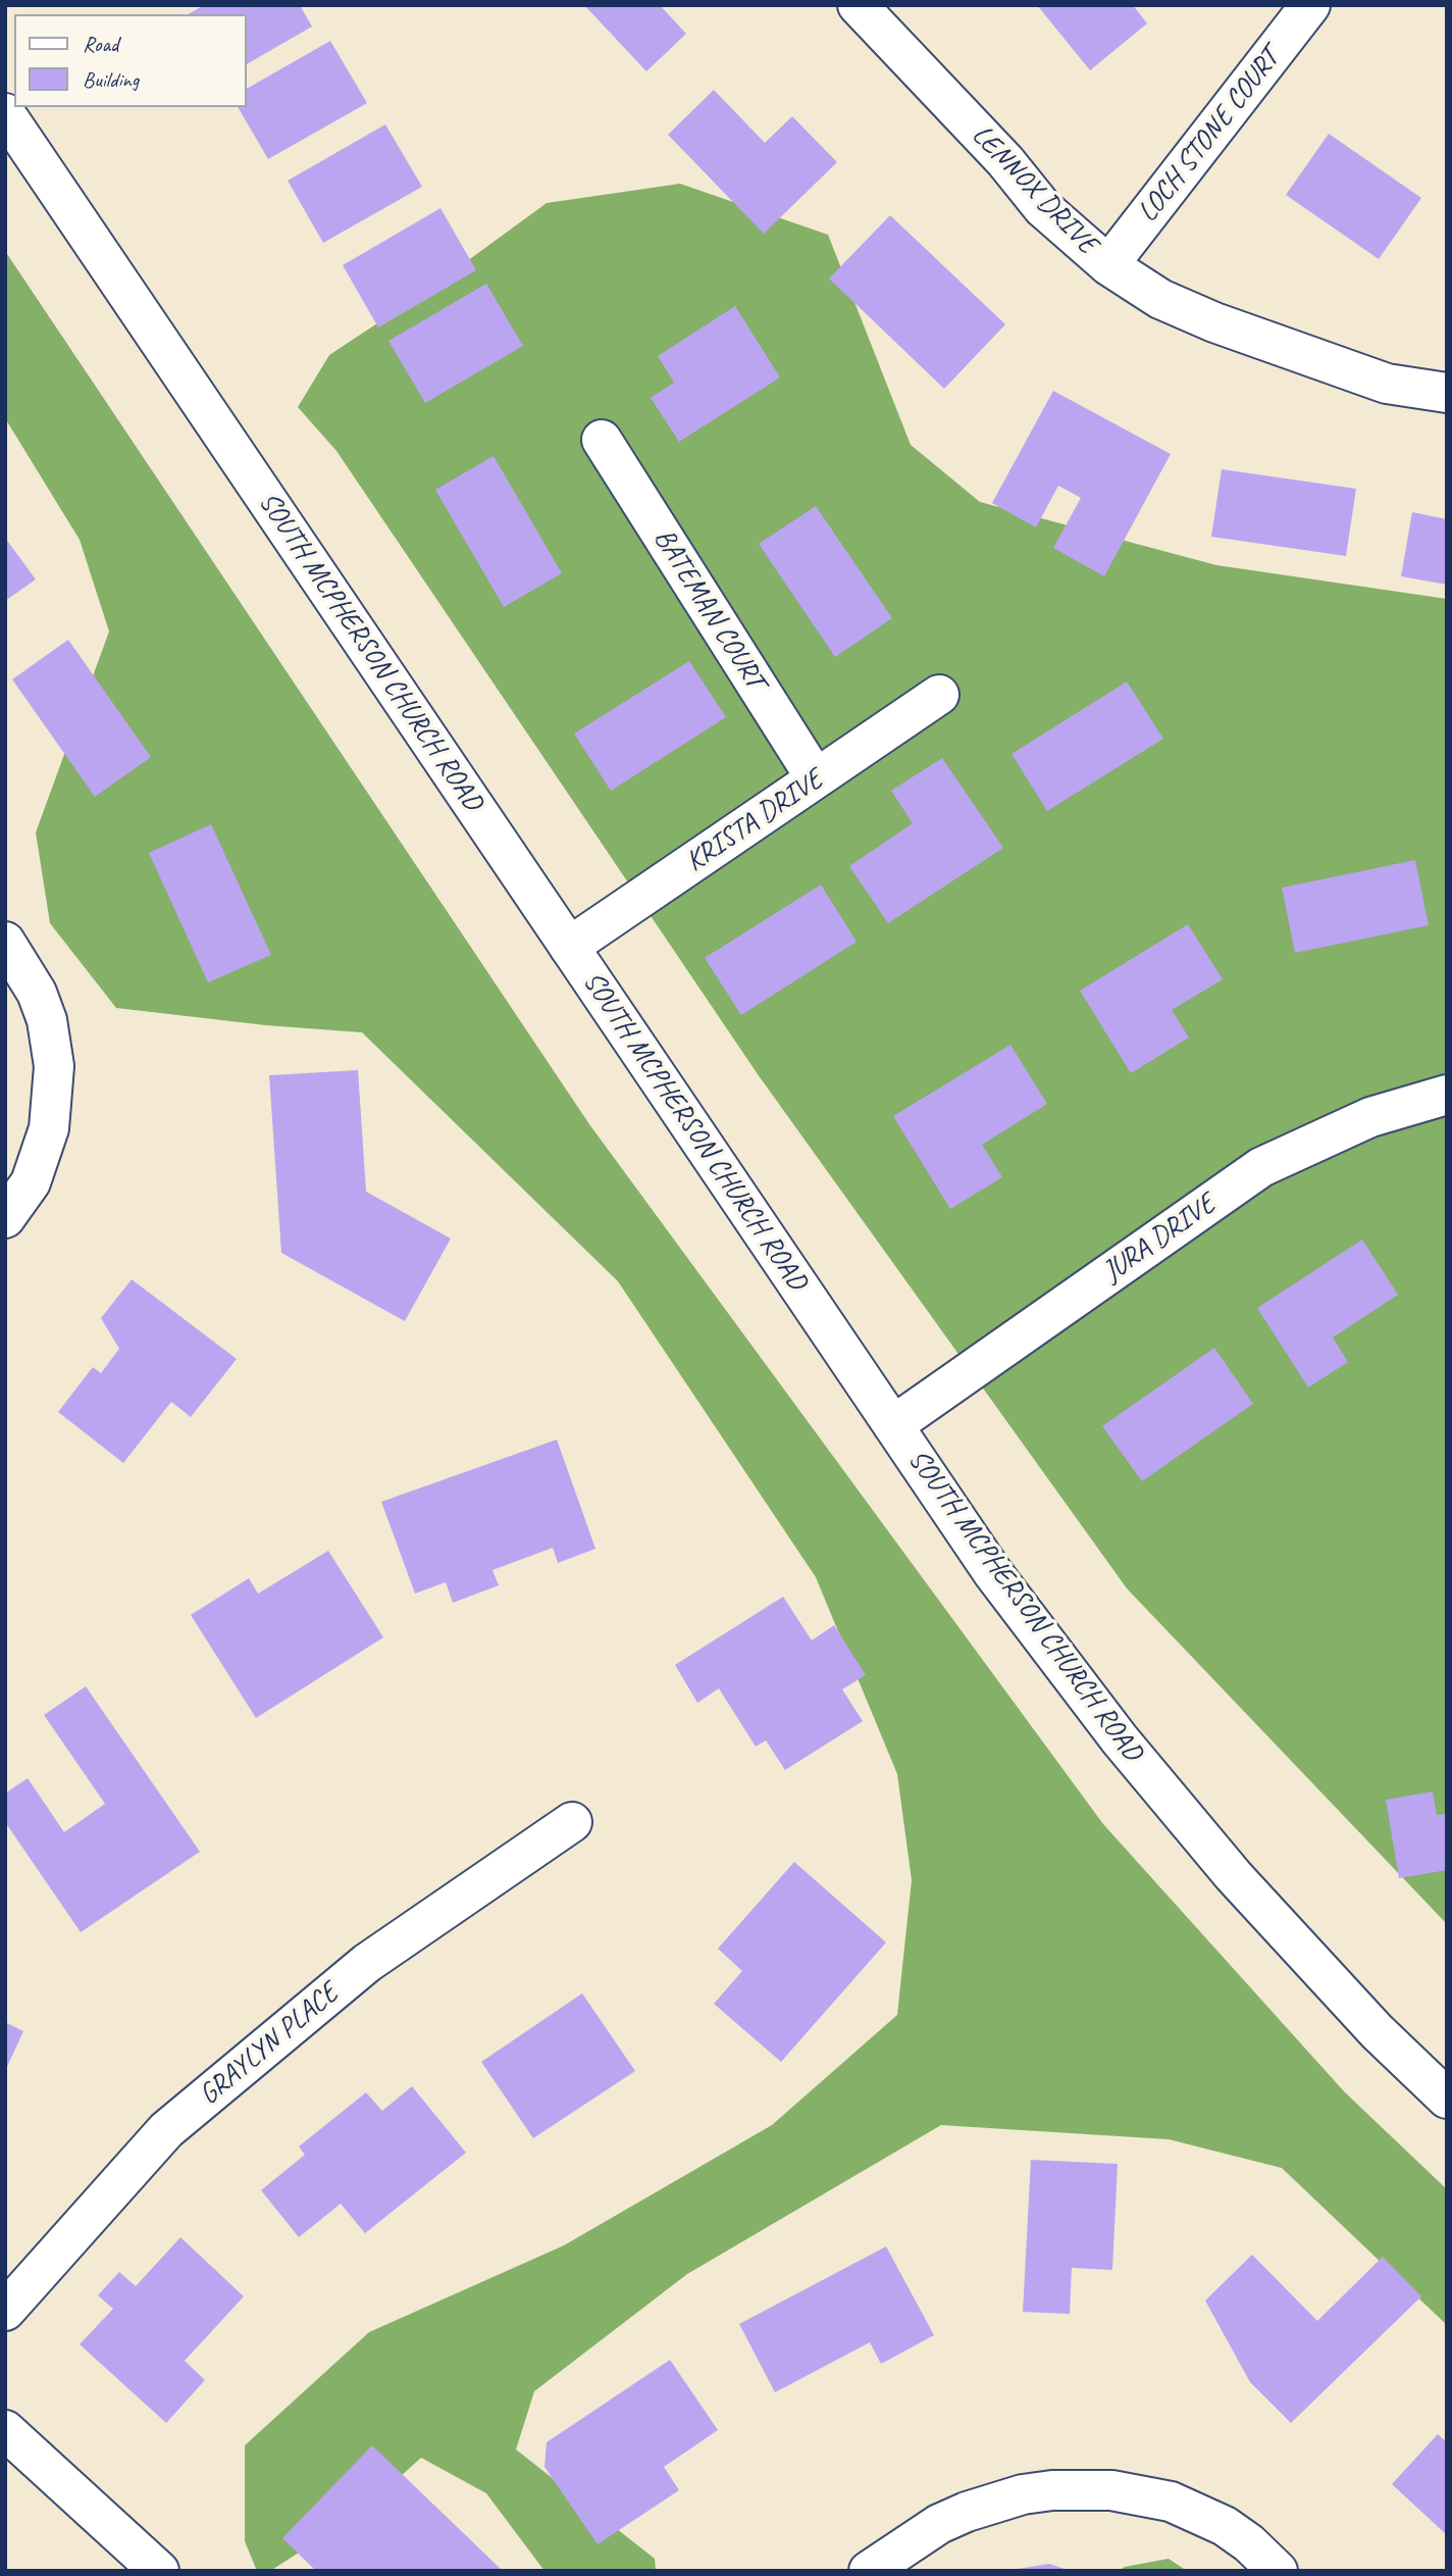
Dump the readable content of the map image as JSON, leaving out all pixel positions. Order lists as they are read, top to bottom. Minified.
{"streets":{"street":["LOCH STONE COURT","LENNOX DRIVE","BATEMAN COURT","SOUTH MCPHERSON CHURCH ROAD","KRISTA DRIVE","JURA DRIVE","GRAYLYN PLACE"]},"crossings":[["LOCH STONE COURT","LENNOX DRIVE"],["BATEMAN COURT","KRISTA DRIVE"],["SOUTH MCPHERSON CHURCH ROAD","KRISTA DRIVE"],["SOUTH MCPHERSON CHURCH ROAD","JURA DRIVE"]],"legend":["Road","Building"]}
